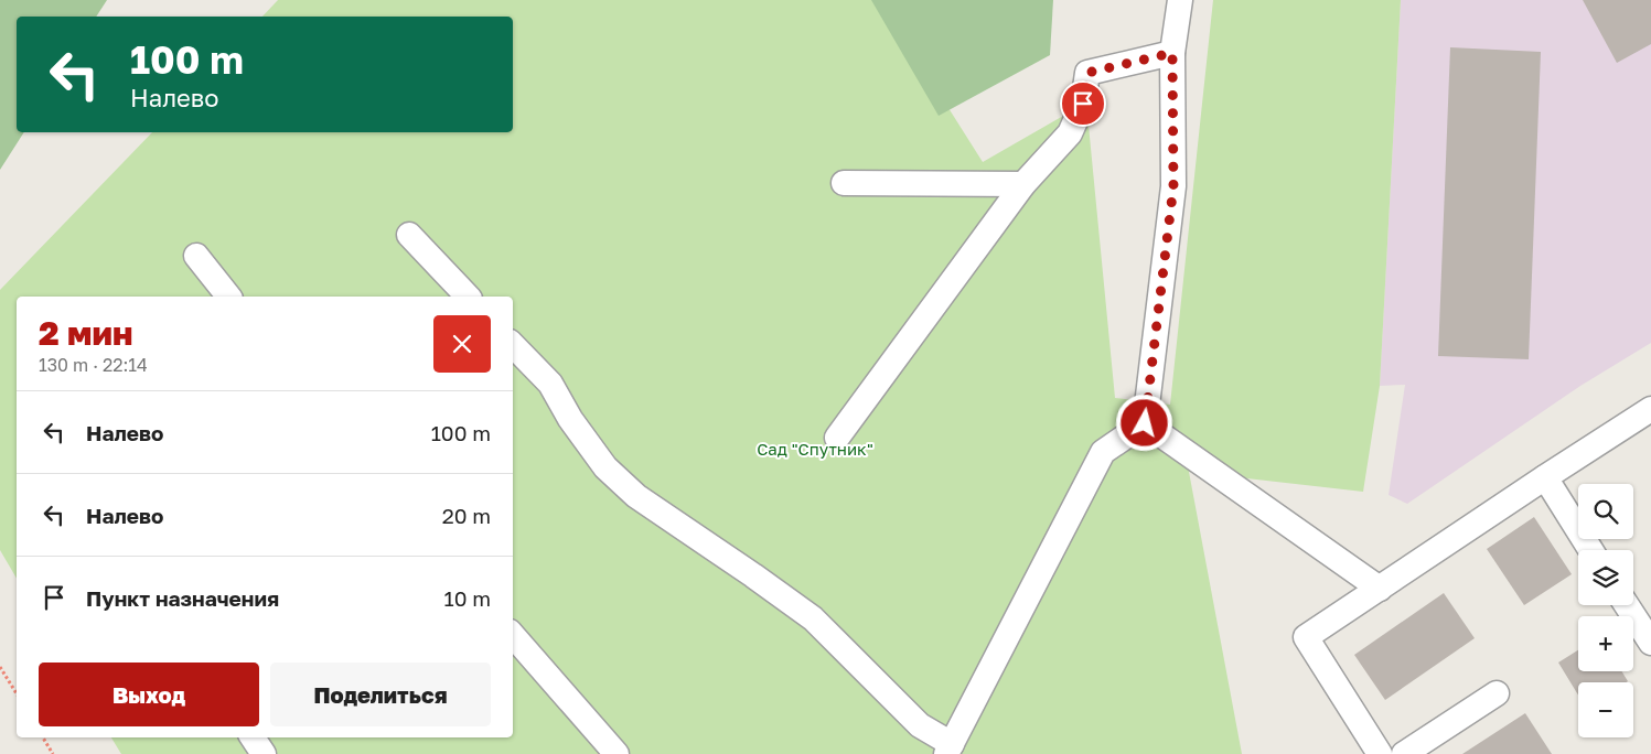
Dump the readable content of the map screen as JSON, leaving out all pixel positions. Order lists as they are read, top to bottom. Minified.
{"parks":["Сад \"Спутник\""],"page":{"turn":["100 m","Налево"],"heading":["2 мин","130 m · 22:14"],"list":[{"name":"Налево","value":"100 m"},{"name":"Налево","value":"20 m"},{"name":"Пункт назначения","value":"10 m"}],"map_buttons":["+","−"],"buttons":["Выход","Поделиться"]}}
